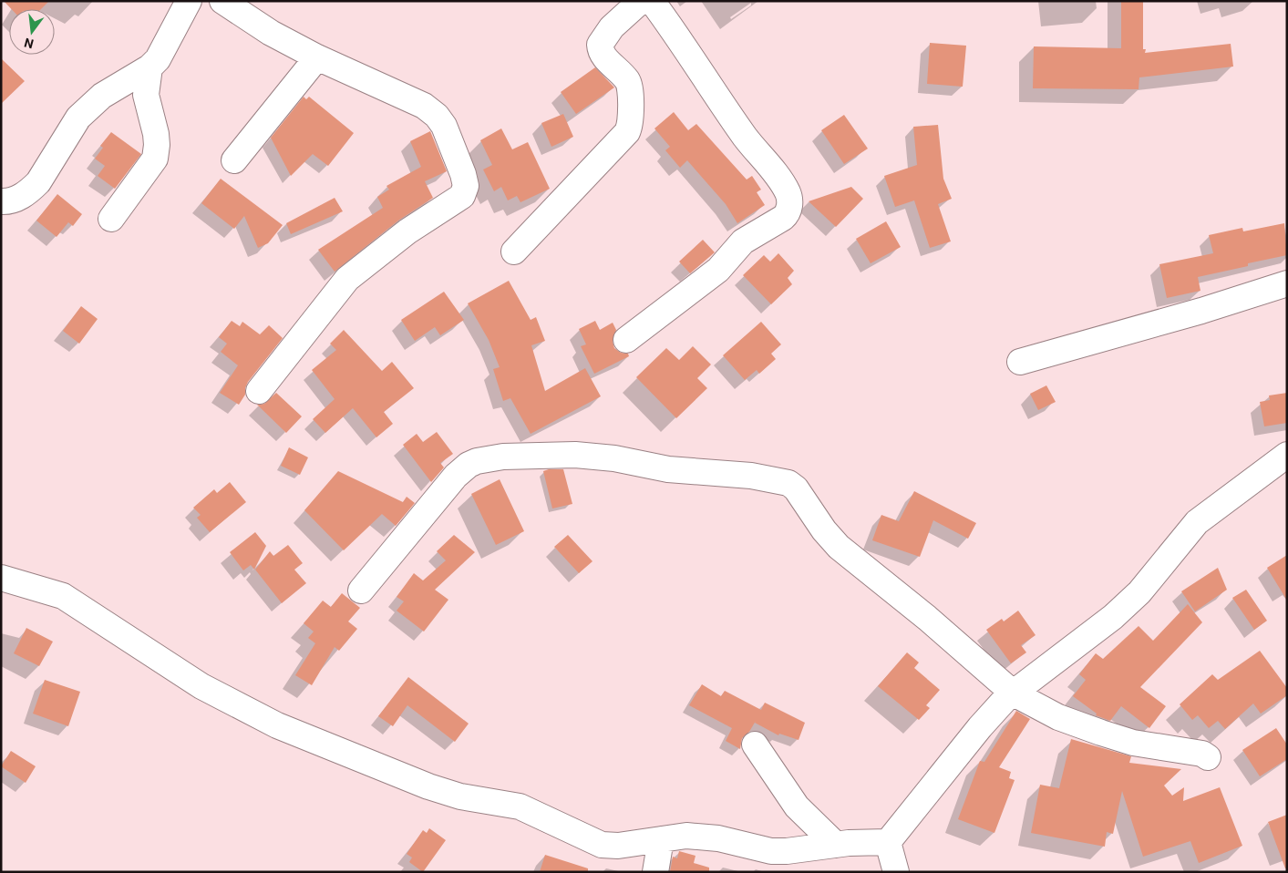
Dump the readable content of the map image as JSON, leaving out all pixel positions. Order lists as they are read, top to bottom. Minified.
{"north":"bottom"}
